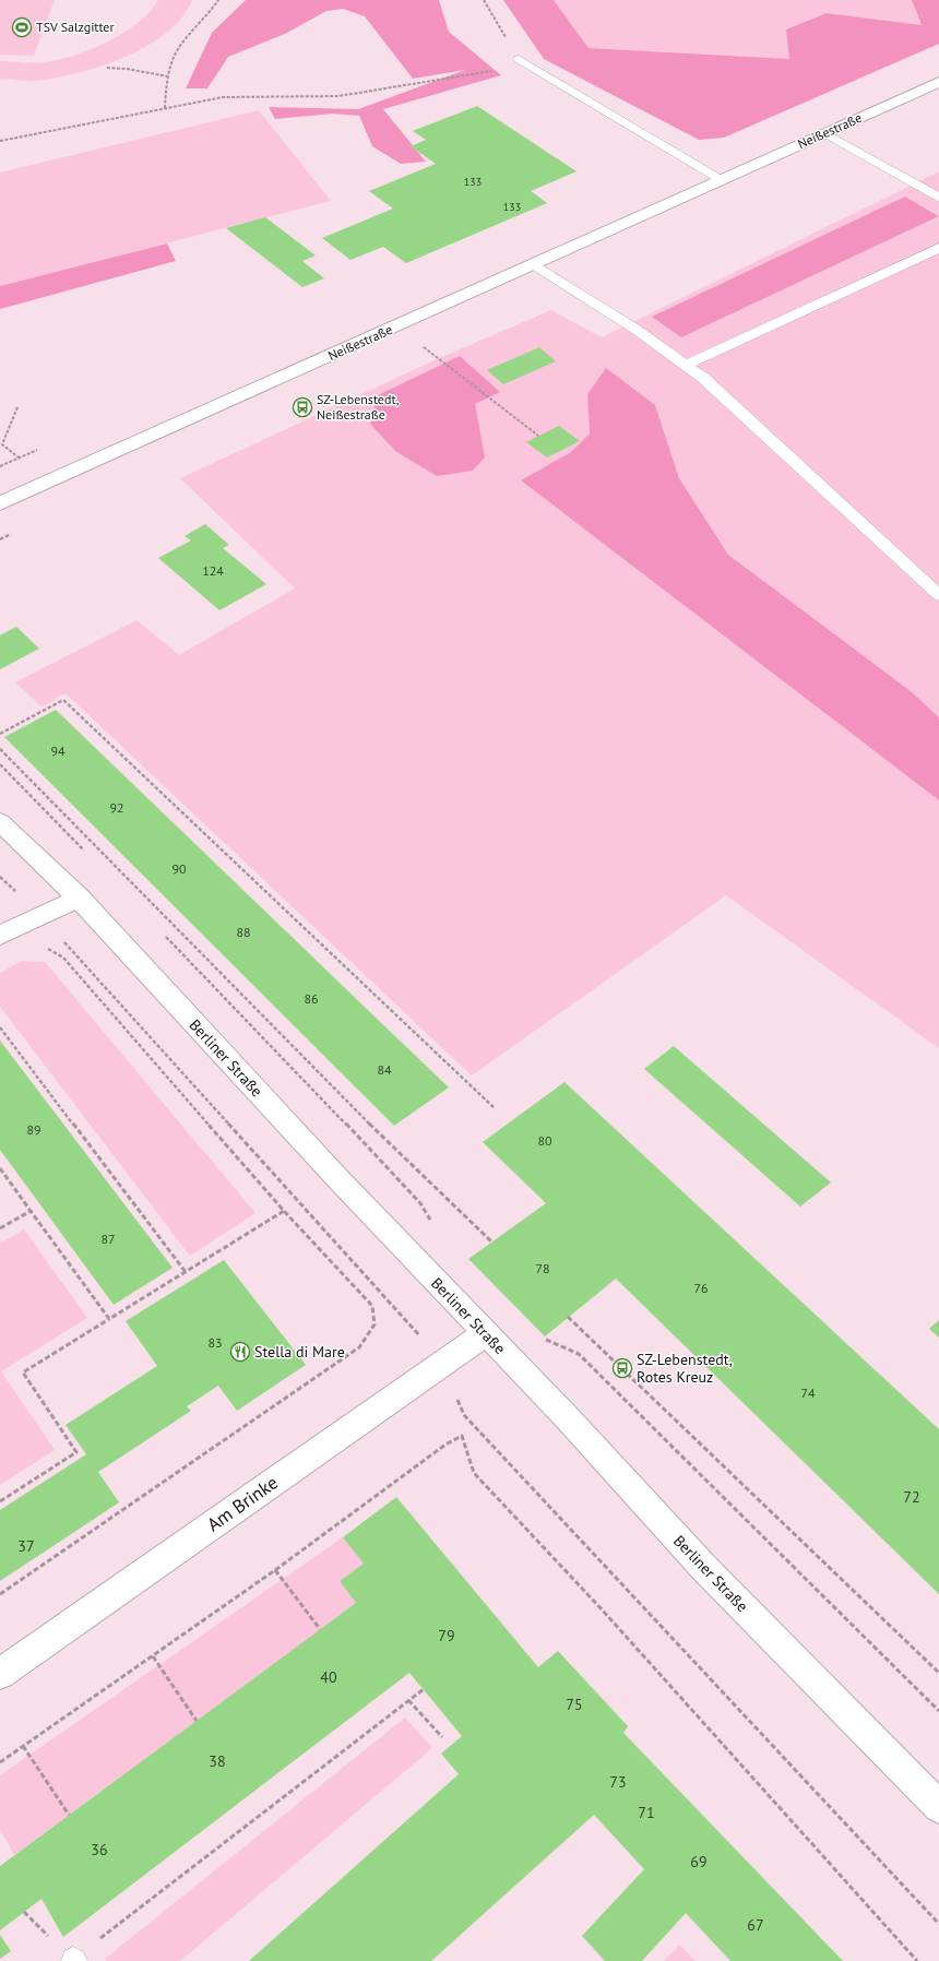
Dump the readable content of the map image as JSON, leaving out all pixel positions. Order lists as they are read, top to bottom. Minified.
{"streets":{"street":["Neißestraße","Berliner Straße","Am Brinke"]},"crossings":[["Berliner Straße","Am Brinke"]],"places":{"sports":["TSV Salzgitter"],"bus stop":["SZ-Lebenstedt, Neißestraße","SZ-Lebenstedt, Rotes Kreuz"],"restaurant":["Stella di Mare"]},"house_numbers":["133","133","124","94","92","90","88","86","84","89","80","87","78","76","83","74","72","37","79","40","75","38","73","71","36","69","67"]}
